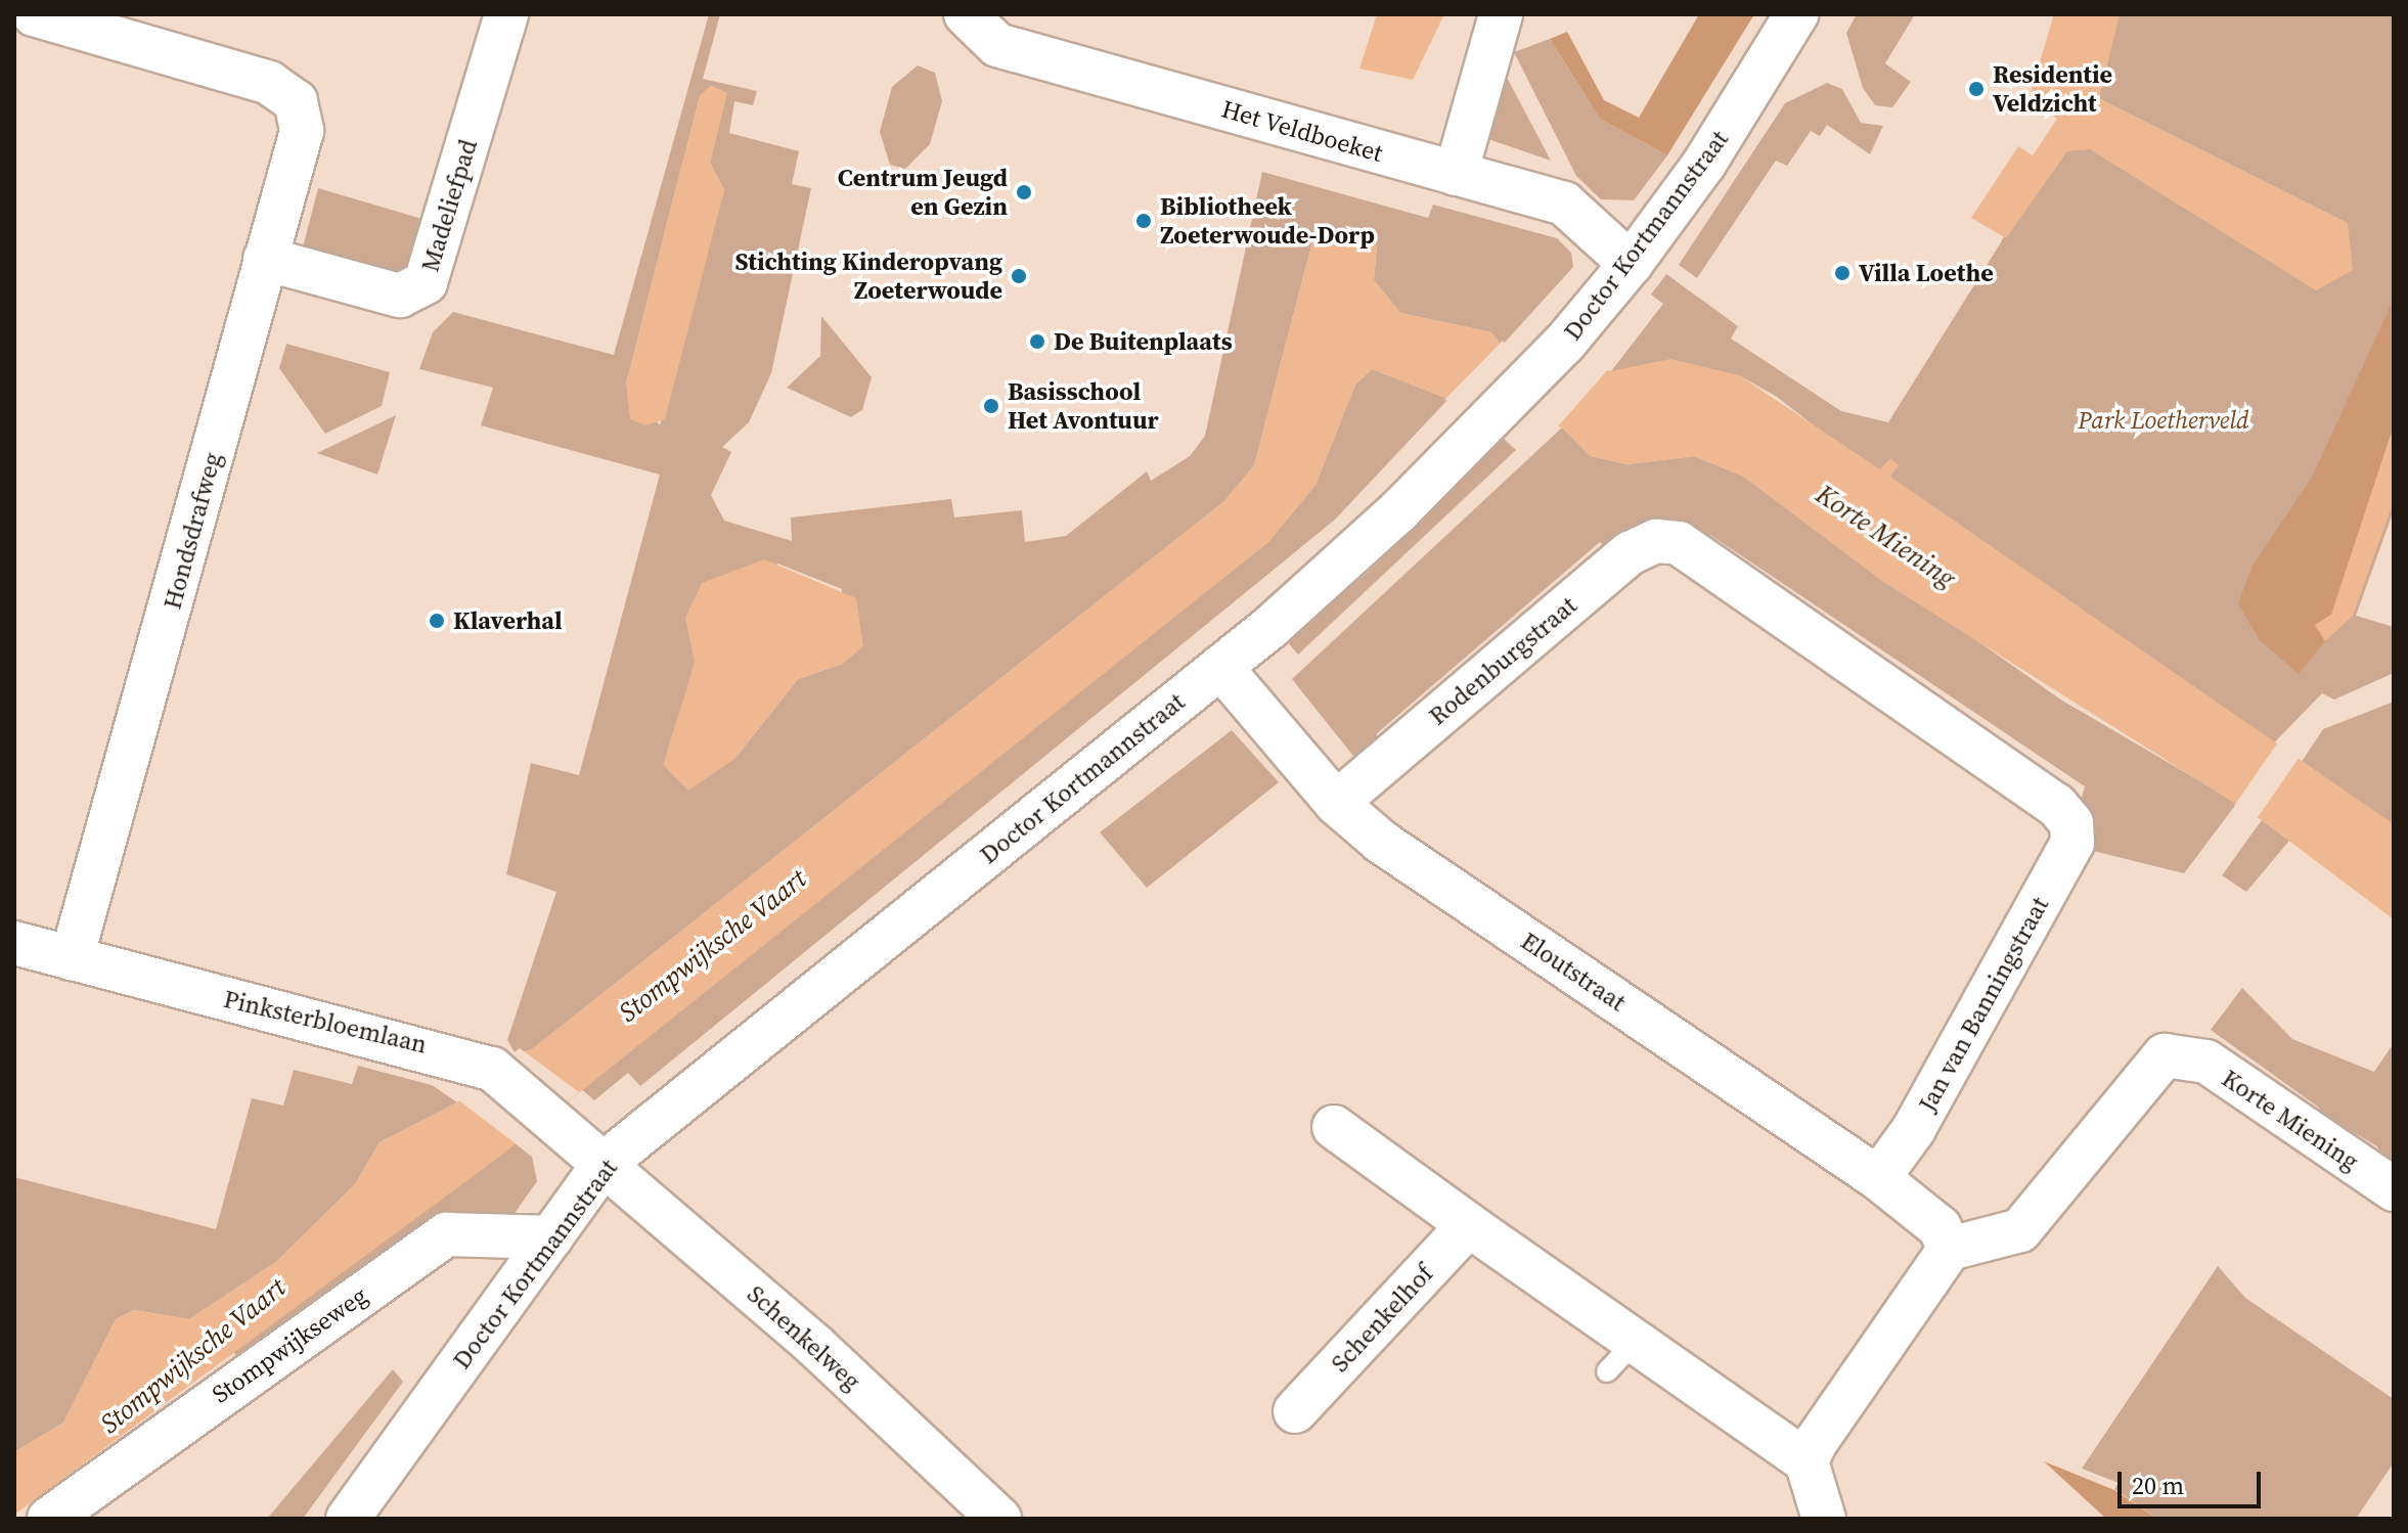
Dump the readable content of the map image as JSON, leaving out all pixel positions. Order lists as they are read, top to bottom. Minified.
{"streets":{"street":["Het Veldboeket","Madeliefpad","Doctor Kortmannstraat","Hondsdrafweg","Rodenburgstraat","Eloutstraat","Jan van Banningstraat","Pinksterbloemlaan","Korte Miening","Schenkelhof","Schenkelweg","Stompwijkseweg"]},"crossings":[["Het Veldboeket","Doctor Kortmannstraat"],["Madeliefpad","Hondsdrafweg"],["Doctor Kortmannstraat","Eloutstraat"],["Doctor Kortmannstraat","Pinksterbloemlaan"],["Doctor Kortmannstraat","Schenkelweg"],["Doctor Kortmannstraat","Stompwijkseweg"],["Hondsdrafweg","Pinksterbloemlaan"],["Rodenburgstraat","Eloutstraat"],["Rodenburgstraat","Jan van Banningstraat"],["Eloutstraat","Jan van Banningstraat"],["Eloutstraat","Korte Miening"],["Pinksterbloemlaan","Schenkelweg"]],"water":["Korte Miening","Stompwijksche Vaart"],"parks":["Park Loetherveld"],"places":["Residentie Veldzicht","Centrum Jeugd en Gezin","Bibliotheek Zoeterwoude-Dorp","Villa Loethe","Stichting Kinderopvang Zoeterwoude","De Buitenplaats","Basisschool Het Avontuur","Klaverhal"],"scale_bar":"20 m"}
